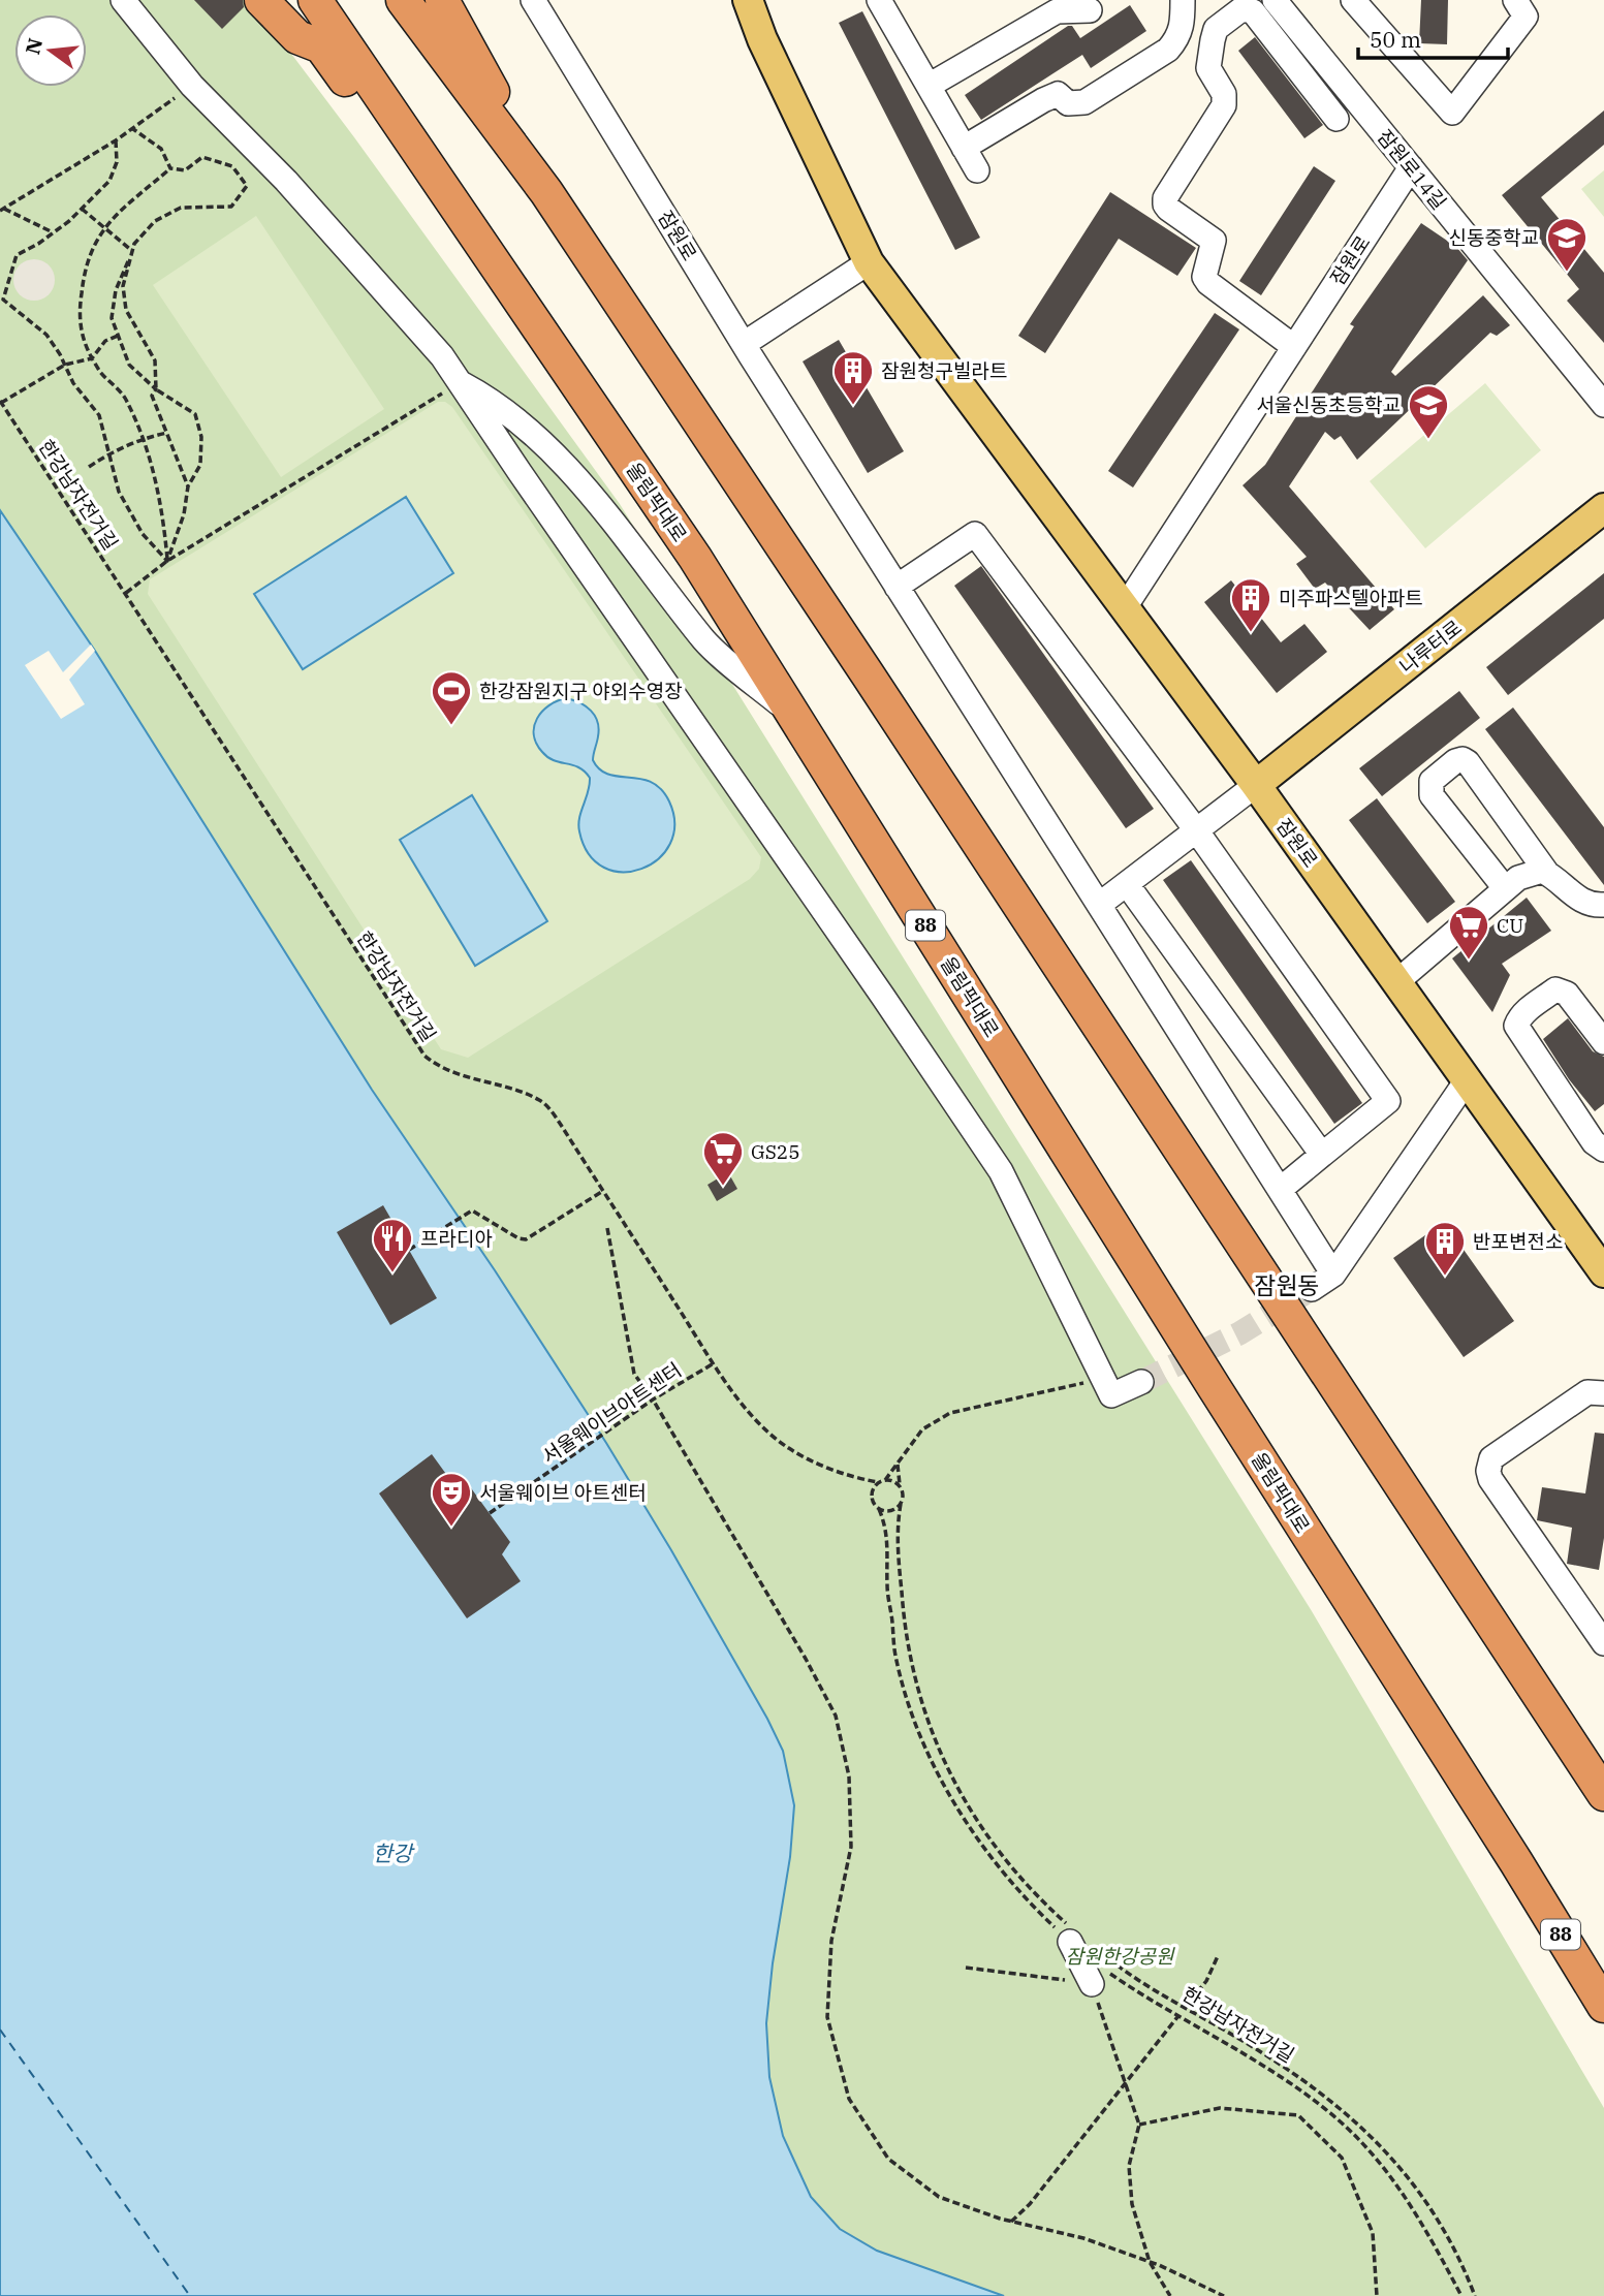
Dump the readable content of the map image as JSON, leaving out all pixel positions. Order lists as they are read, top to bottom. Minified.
{"streets":{"highway":["올림픽대로","88"],"main road":["잠원로","나루터로"],"street":["잠원로14길"],"path":["한강남자전거길","서울웨이브아트센터"]},"crossings":[["잠원로14길","잠원로"],["잠원로","나루터로"],["한강남자전거길","서울웨이브아트센터"]],"districts":["잠원동"],"water":["한강"],"parks":["잠원한강공원"],"places":{"school or university":["신동중학교","서울신동초등학교"],"building":["잠원청구빌라트","미주파스텔아파트","반포변전소"],"sports":["한강잠원지구 야외수영장"],"supermarket":["CU","GS25"],"restaurant":["프라디아"],"theatre":["서울웨이브 아트센터"]},"scale_bar":"50 m","north":"left"}
